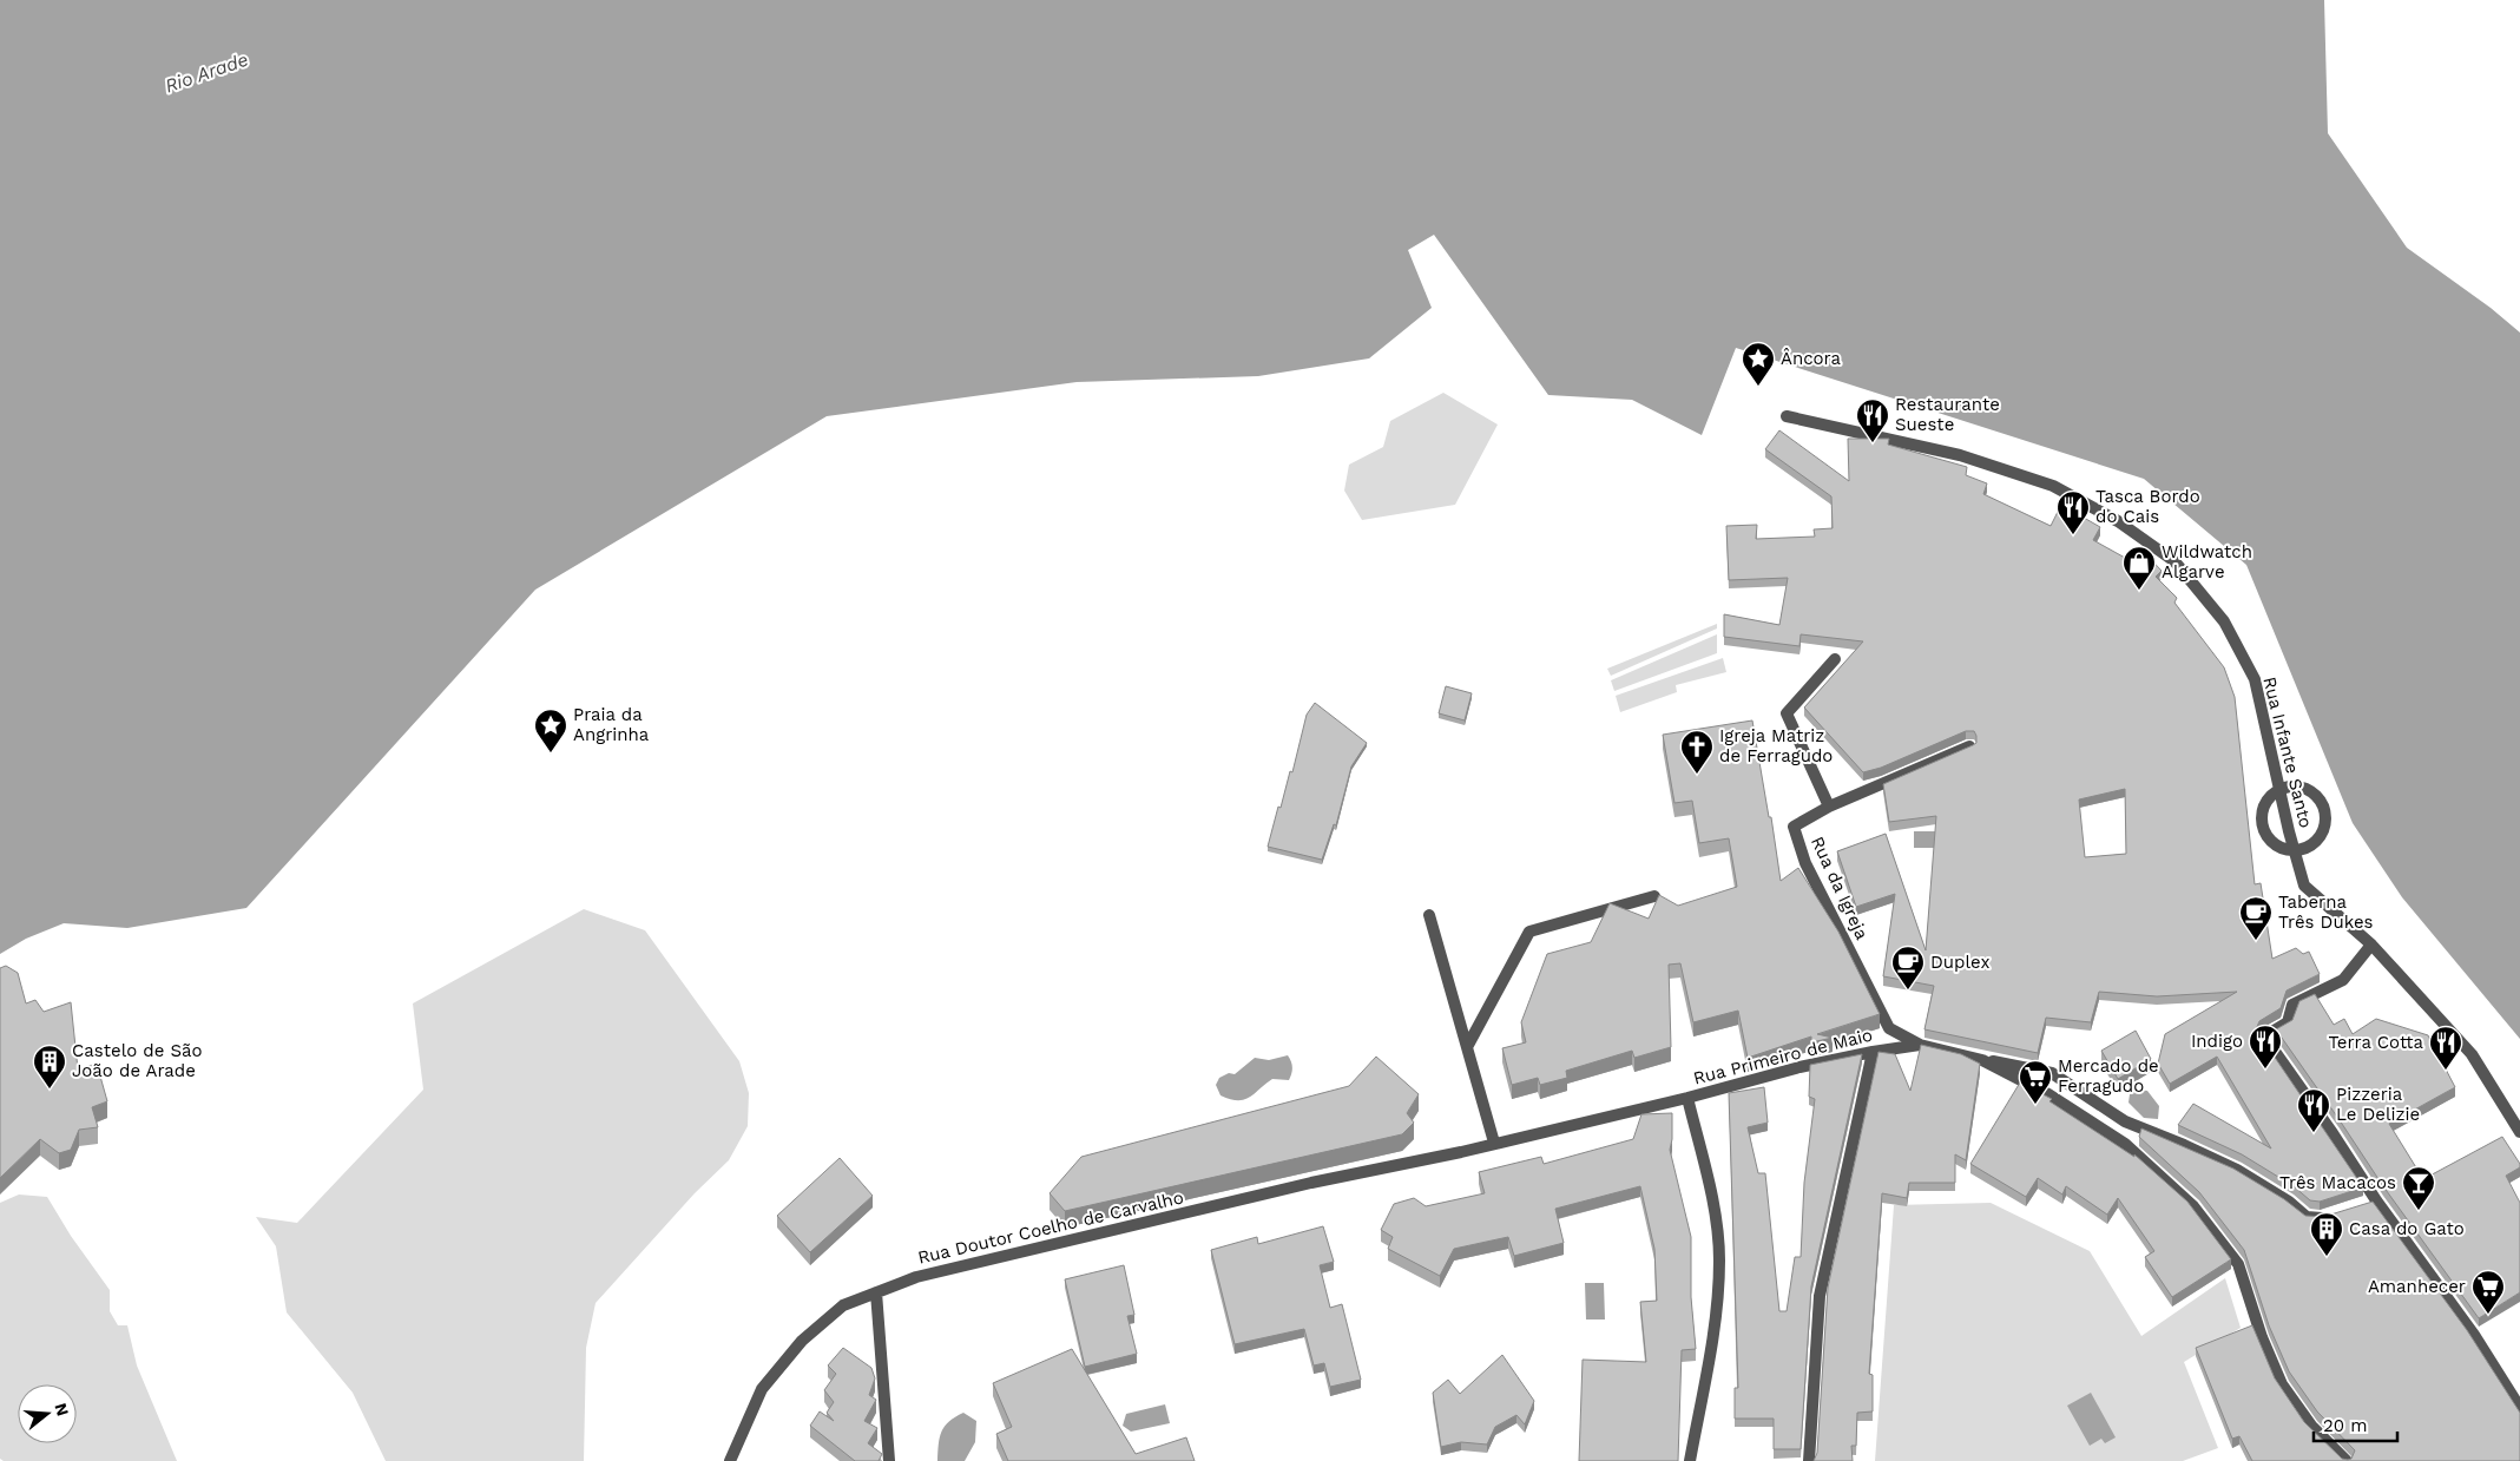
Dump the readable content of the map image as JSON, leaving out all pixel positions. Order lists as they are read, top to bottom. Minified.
{"streets":{"street":["Rua Infante Santo","Rua da Igreja","Rua Primeiro de Maio","Rua Doutor Coelho de Carvalho"]},"crossings":[["Rua da Igreja","Rua Primeiro de Maio"],["Rua Primeiro de Maio","Rua Doutor Coelho de Carvalho"]],"water":["Rio Arade"],"places":{"place":["Âncora","Praia da Angrinha"],"restaurant":["Restaurante Sueste","Tasca Bordo do Cais","Indigo","Terra Cotta","Pizzeria Le Delizie"],"shop":["Wildwatch Algarve"],"church":["Igreja Matriz de Ferragudo"],"cafe":["Taberna Três Dukes","Duplex"],"building":["Castelo de São João de Arade","Casa do Gato"],"supermarket":["Mercado de Ferragudo","Amanhecer"],"bar":["Três Macacos"]},"scale_bar":"20 m","north":"right"}
